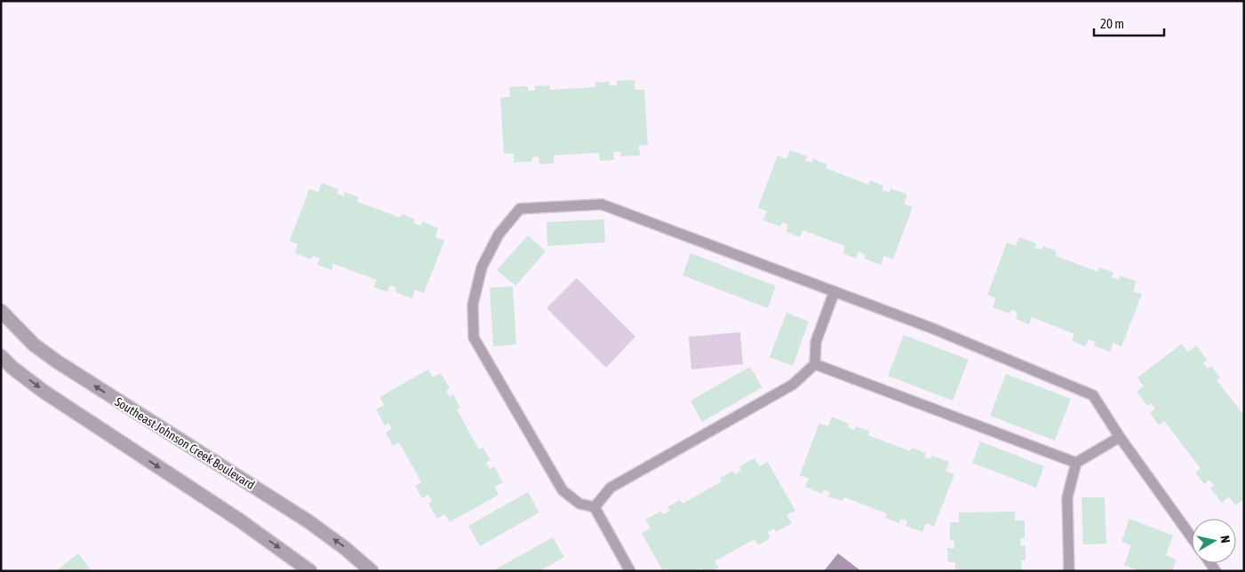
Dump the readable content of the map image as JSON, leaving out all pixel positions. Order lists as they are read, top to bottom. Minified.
{"streets":{"street":["Southeast Johnson Creek Boulevard"]},"scale_bar":"20 m","north":"right"}
